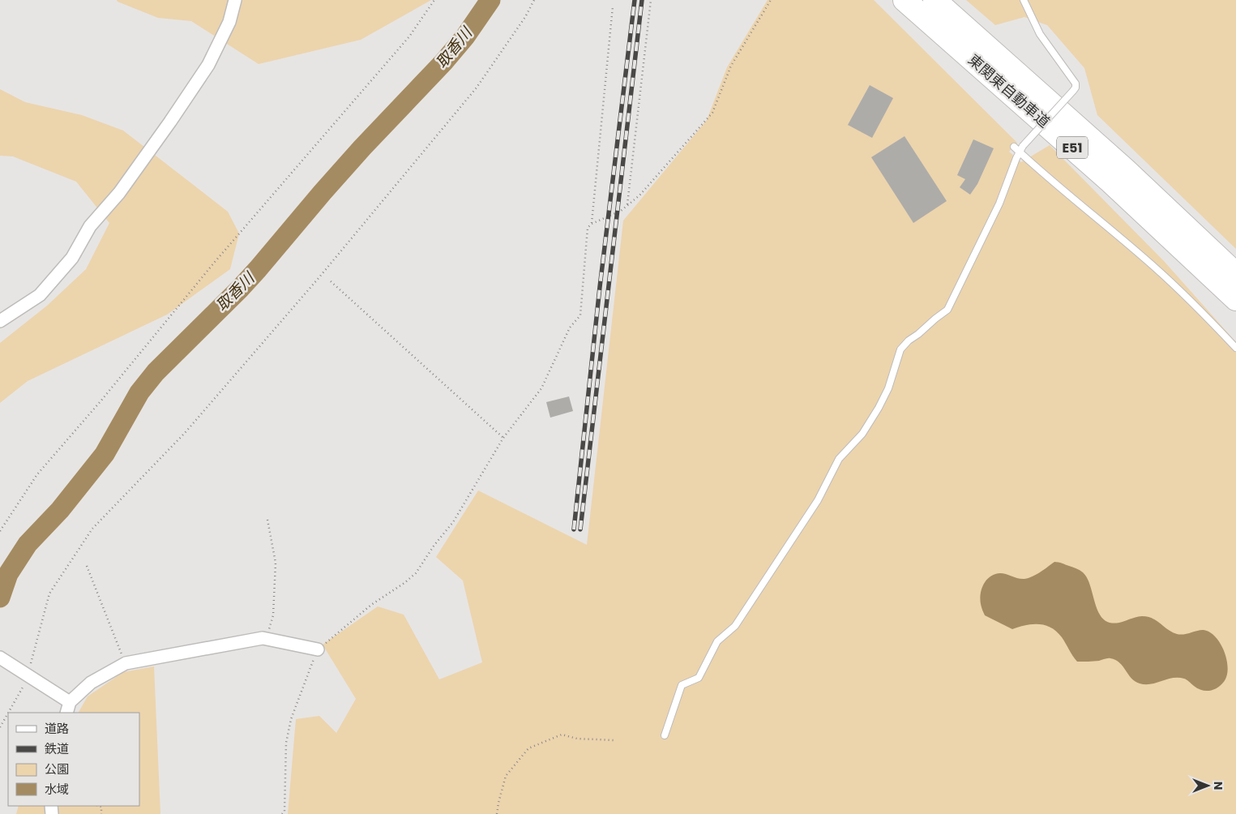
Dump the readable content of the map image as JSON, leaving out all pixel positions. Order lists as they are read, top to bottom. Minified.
{"streets":{"highway":["東関東自動車道","E51"]},"water":["取香川"],"legend":["道路","鉄道","公園","水域"],"north":"right"}
